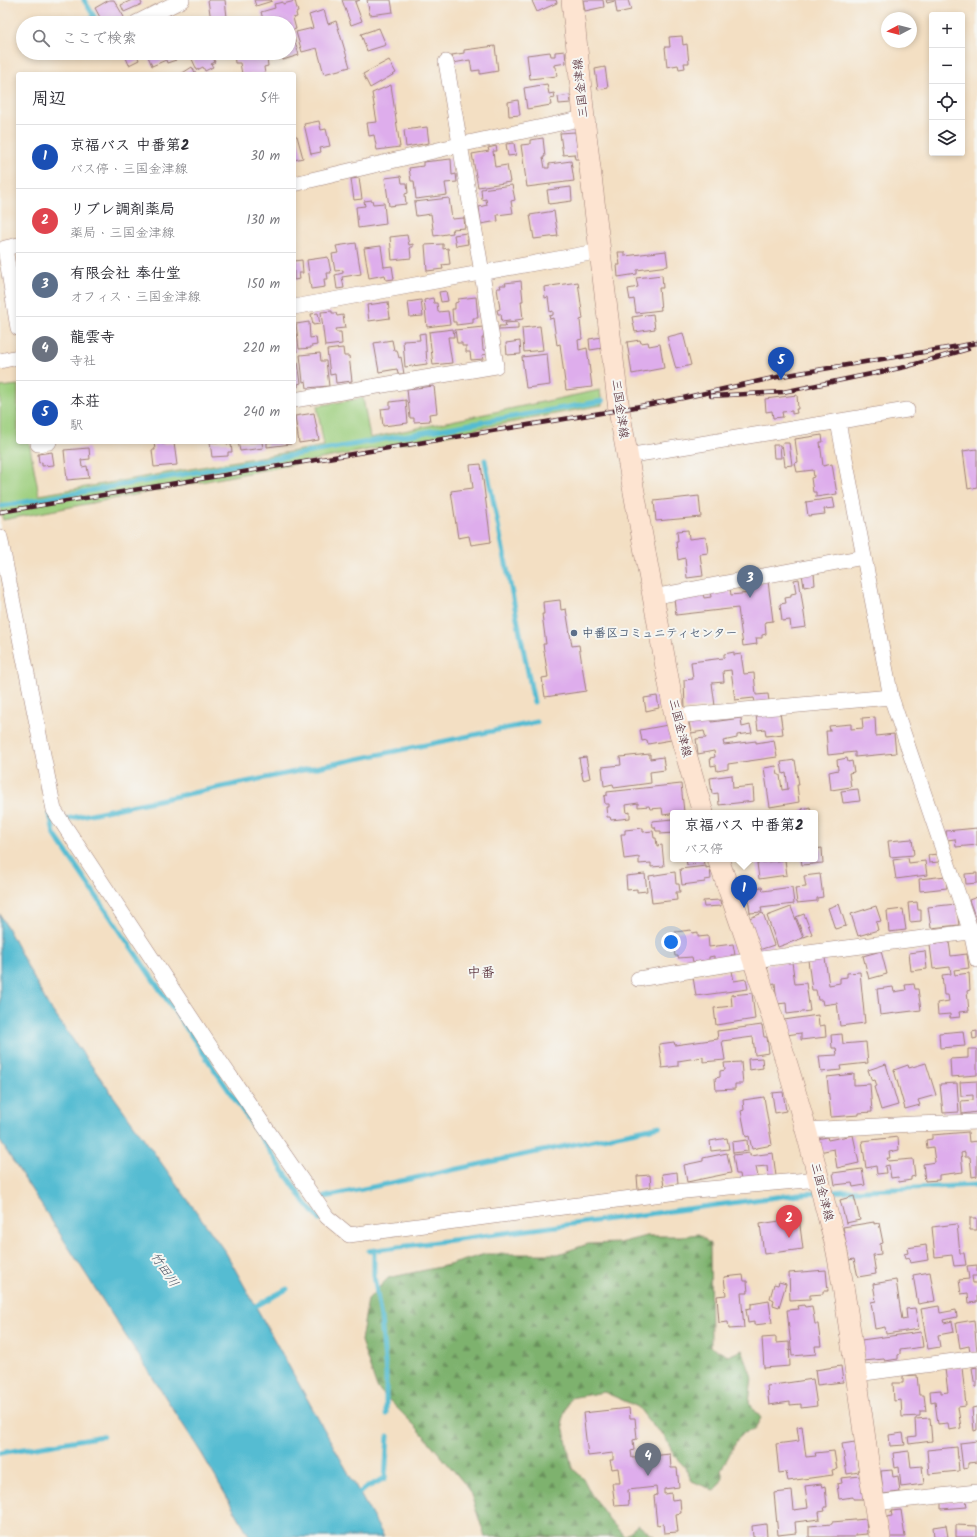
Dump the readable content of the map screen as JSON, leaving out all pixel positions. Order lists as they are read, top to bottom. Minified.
{"streets":{"main road":["三国金津線"]},"districts":["中番"],"water":["竹田川"],"places":["中番区コミュニティセンター"],"north":"left","page":{"map_buttons":["+","−"],"search":"ここで検索","heading":["周辺","5件"],"list":[{"mark":"1","name":"京福バス 中番第2","note":"バス停 · 三国金津線","value":"30 m"},{"mark":"2","name":"リブレ調剤薬局","note":"薬局 · 三国金津線","value":"130 m"},{"mark":"3","name":"有限会社 奉仕堂","note":"オフィス · 三国金津線","value":"150 m"},{"mark":"4","name":"龍雲寺","note":"寺社","value":"220 m"},{"mark":"5","name":"本荘","note":"駅","value":"240 m"}],"pins":["5","3","1","2","4"],"popup":["京福バス 中番第2","バス停"]}}
